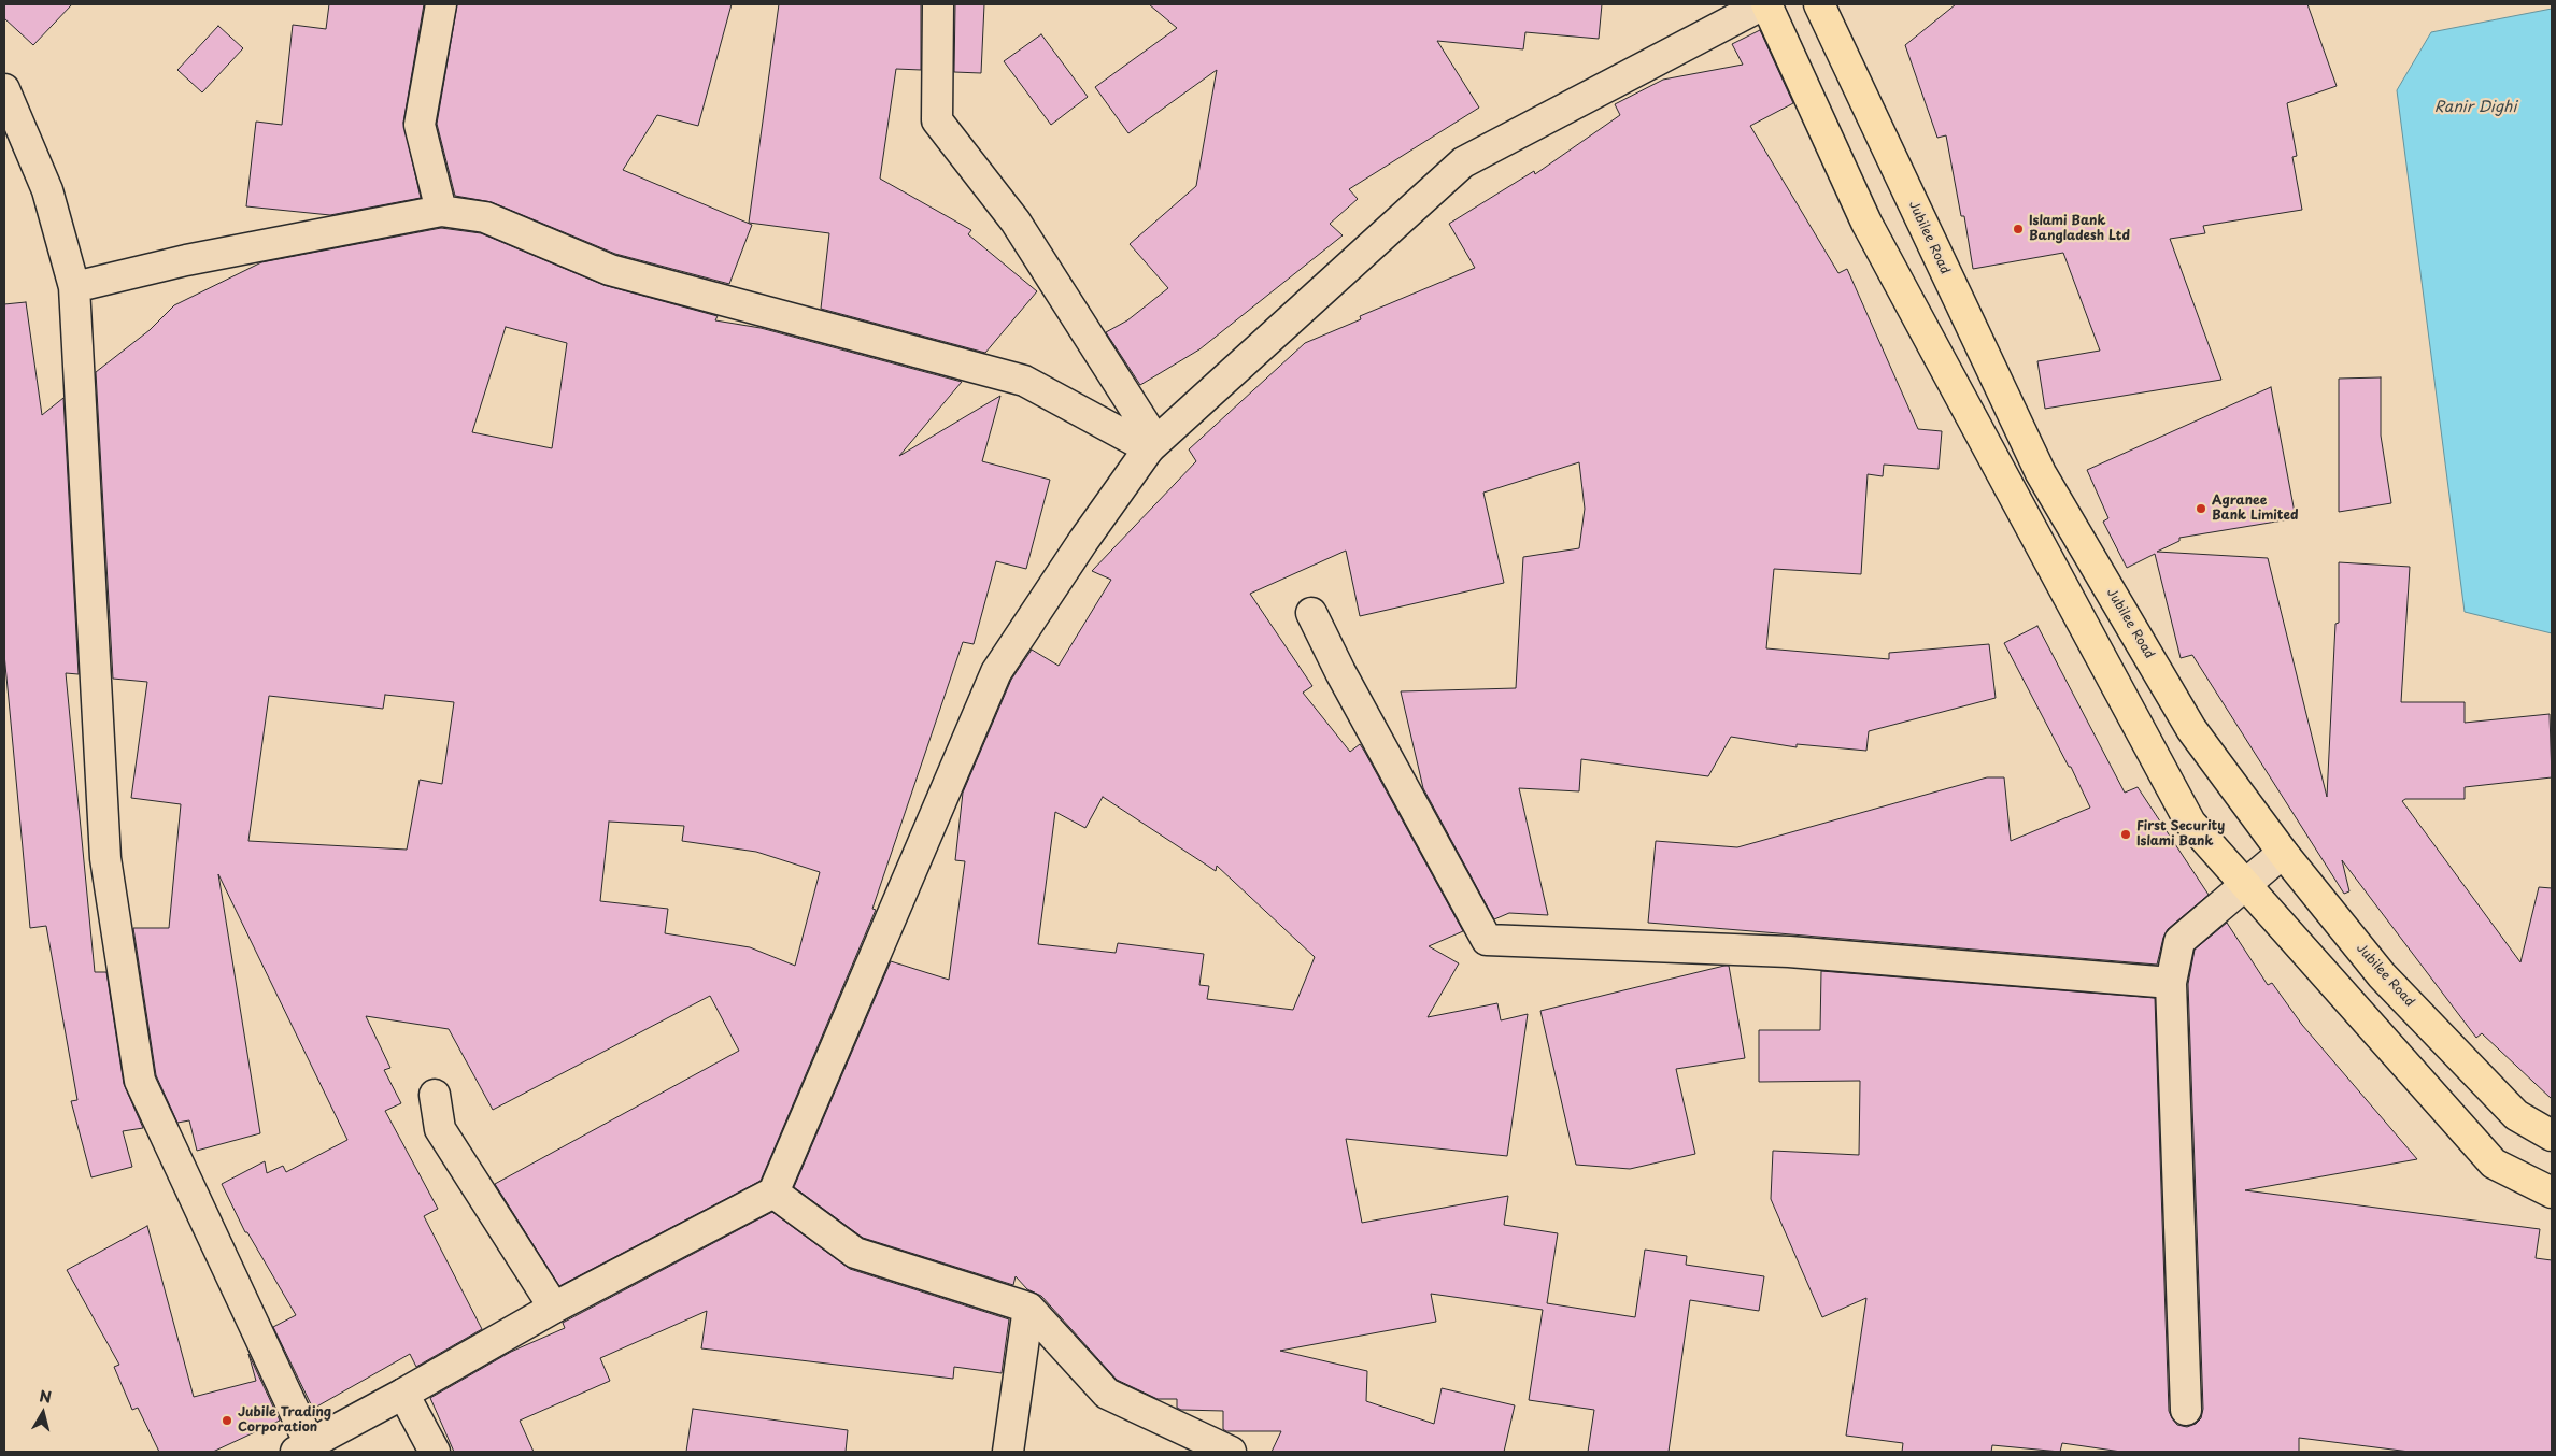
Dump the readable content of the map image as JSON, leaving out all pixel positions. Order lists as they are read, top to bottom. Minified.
{"streets":{"main road":["Jubilee Road"]},"water":["Ranir Dighi"],"places":["Islami Bank Bangladesh Ltd","Agranee Bank Limited","First Security Islami Bank","Jubile Trading Corporation"],"north":"top"}
